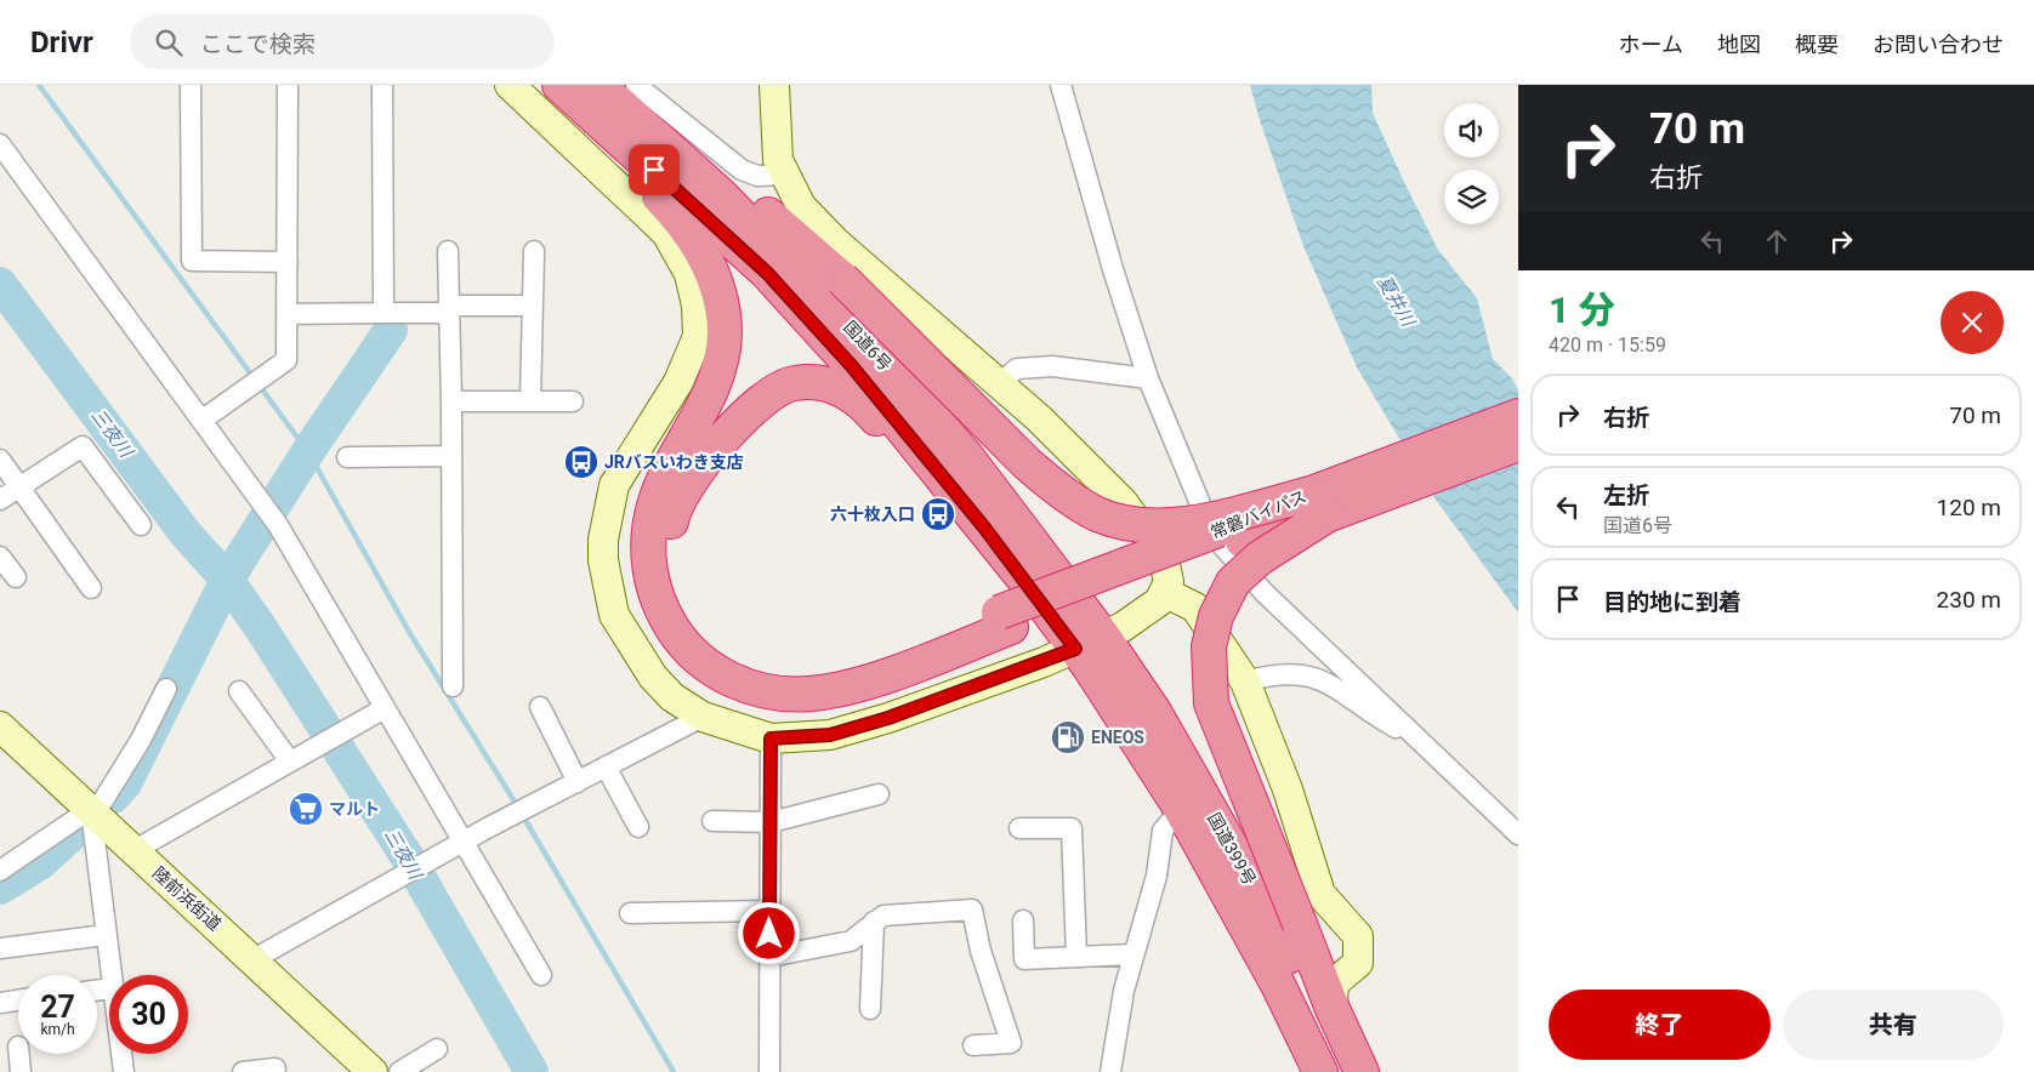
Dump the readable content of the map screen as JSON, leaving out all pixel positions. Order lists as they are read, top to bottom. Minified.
{"streets":{"highway":["国道6号","常磐バイパス","国道399号"],"street":["陸前浜街道"]},"crossings":[["国道6号","国道399号"]],"water":["夏井川","三夜川"],"places":{"bus stop":["JRバスいわき支店","六十枚入口"],"fuel station":["ENEOS"],"supermarket":["マルト"]},"page":{"header":"Drivr","search":"ここで検索","nav":["ホーム","地図","概要","お問い合わせ"],"turn":["70 m","右折"],"heading":["1 分","420 m · 15:59"],"list":[{"name":"右折","value":"70 m"},{"name":"左折","note":"国道6号","value":"120 m"},{"name":"目的地に到着","value":"230 m"}],"speed":"27 km/h","limit":"30","buttons":["終了","共有"]}}
